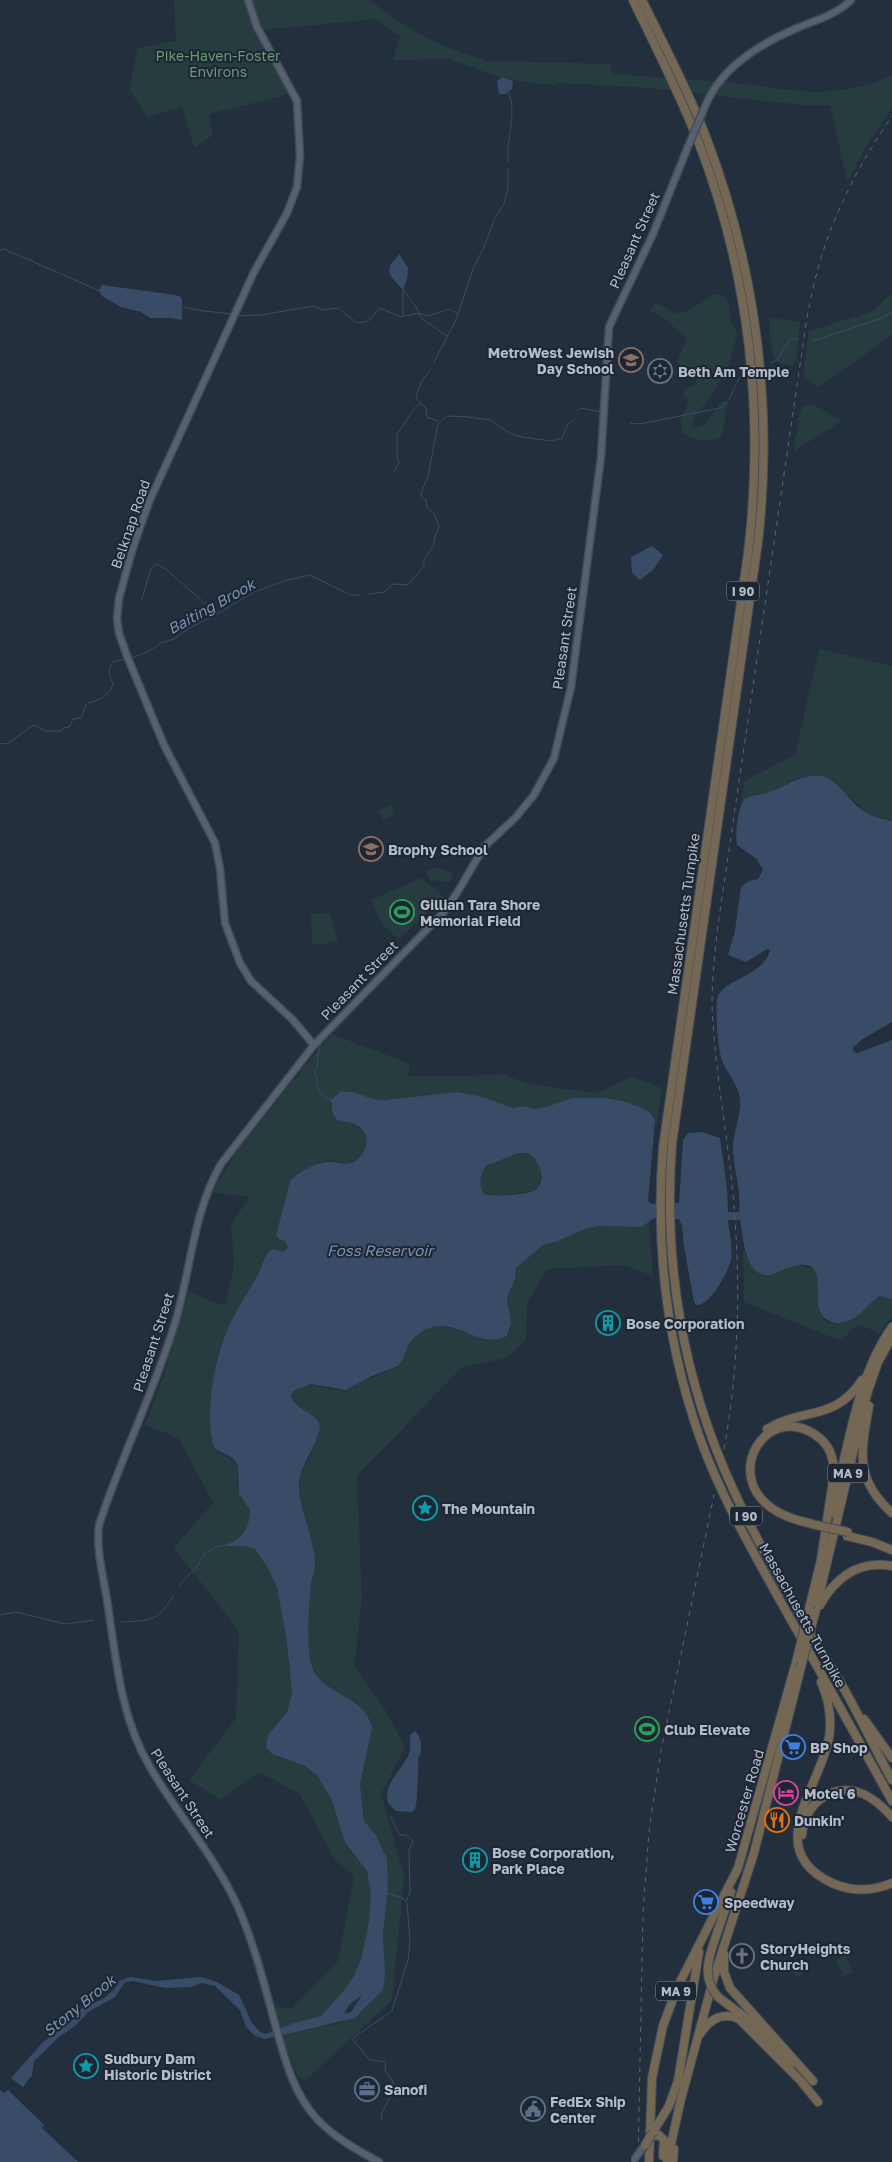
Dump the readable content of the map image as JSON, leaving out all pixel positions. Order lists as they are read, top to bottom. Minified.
{"streets":{"highway":["I 90","Massachusetts Turnpike","MA 9","Worcester Road"],"main road":["Pleasant Street","Belknap Road"]},"crossings":[["Pleasant Street","Belknap Road"]],"water":["Baiting Brook","Foss Reservoir","Stony Brook"],"parks":["Pike-Haven-Foster Environs"],"places":{"school or university":["MetroWest Jewish Day School","Brophy School"],"synagogue":["Beth Am Temple"],"sports":["Gillian Tara Shore Memorial Field","Club Elevate"],"building":["Bose Corporation","Bose Corporation, Park Place"],"place":["The Mountain","Sudbury Dam Historic District"],"supermarket":["BP Shop","Speedway"],"hotel":["Motel 6"],"restaurant":["Dunkin'"],"church":["StoryHeights Church"],"office":["Sanofi"],"public building":["FedEx Ship Center"]}}
